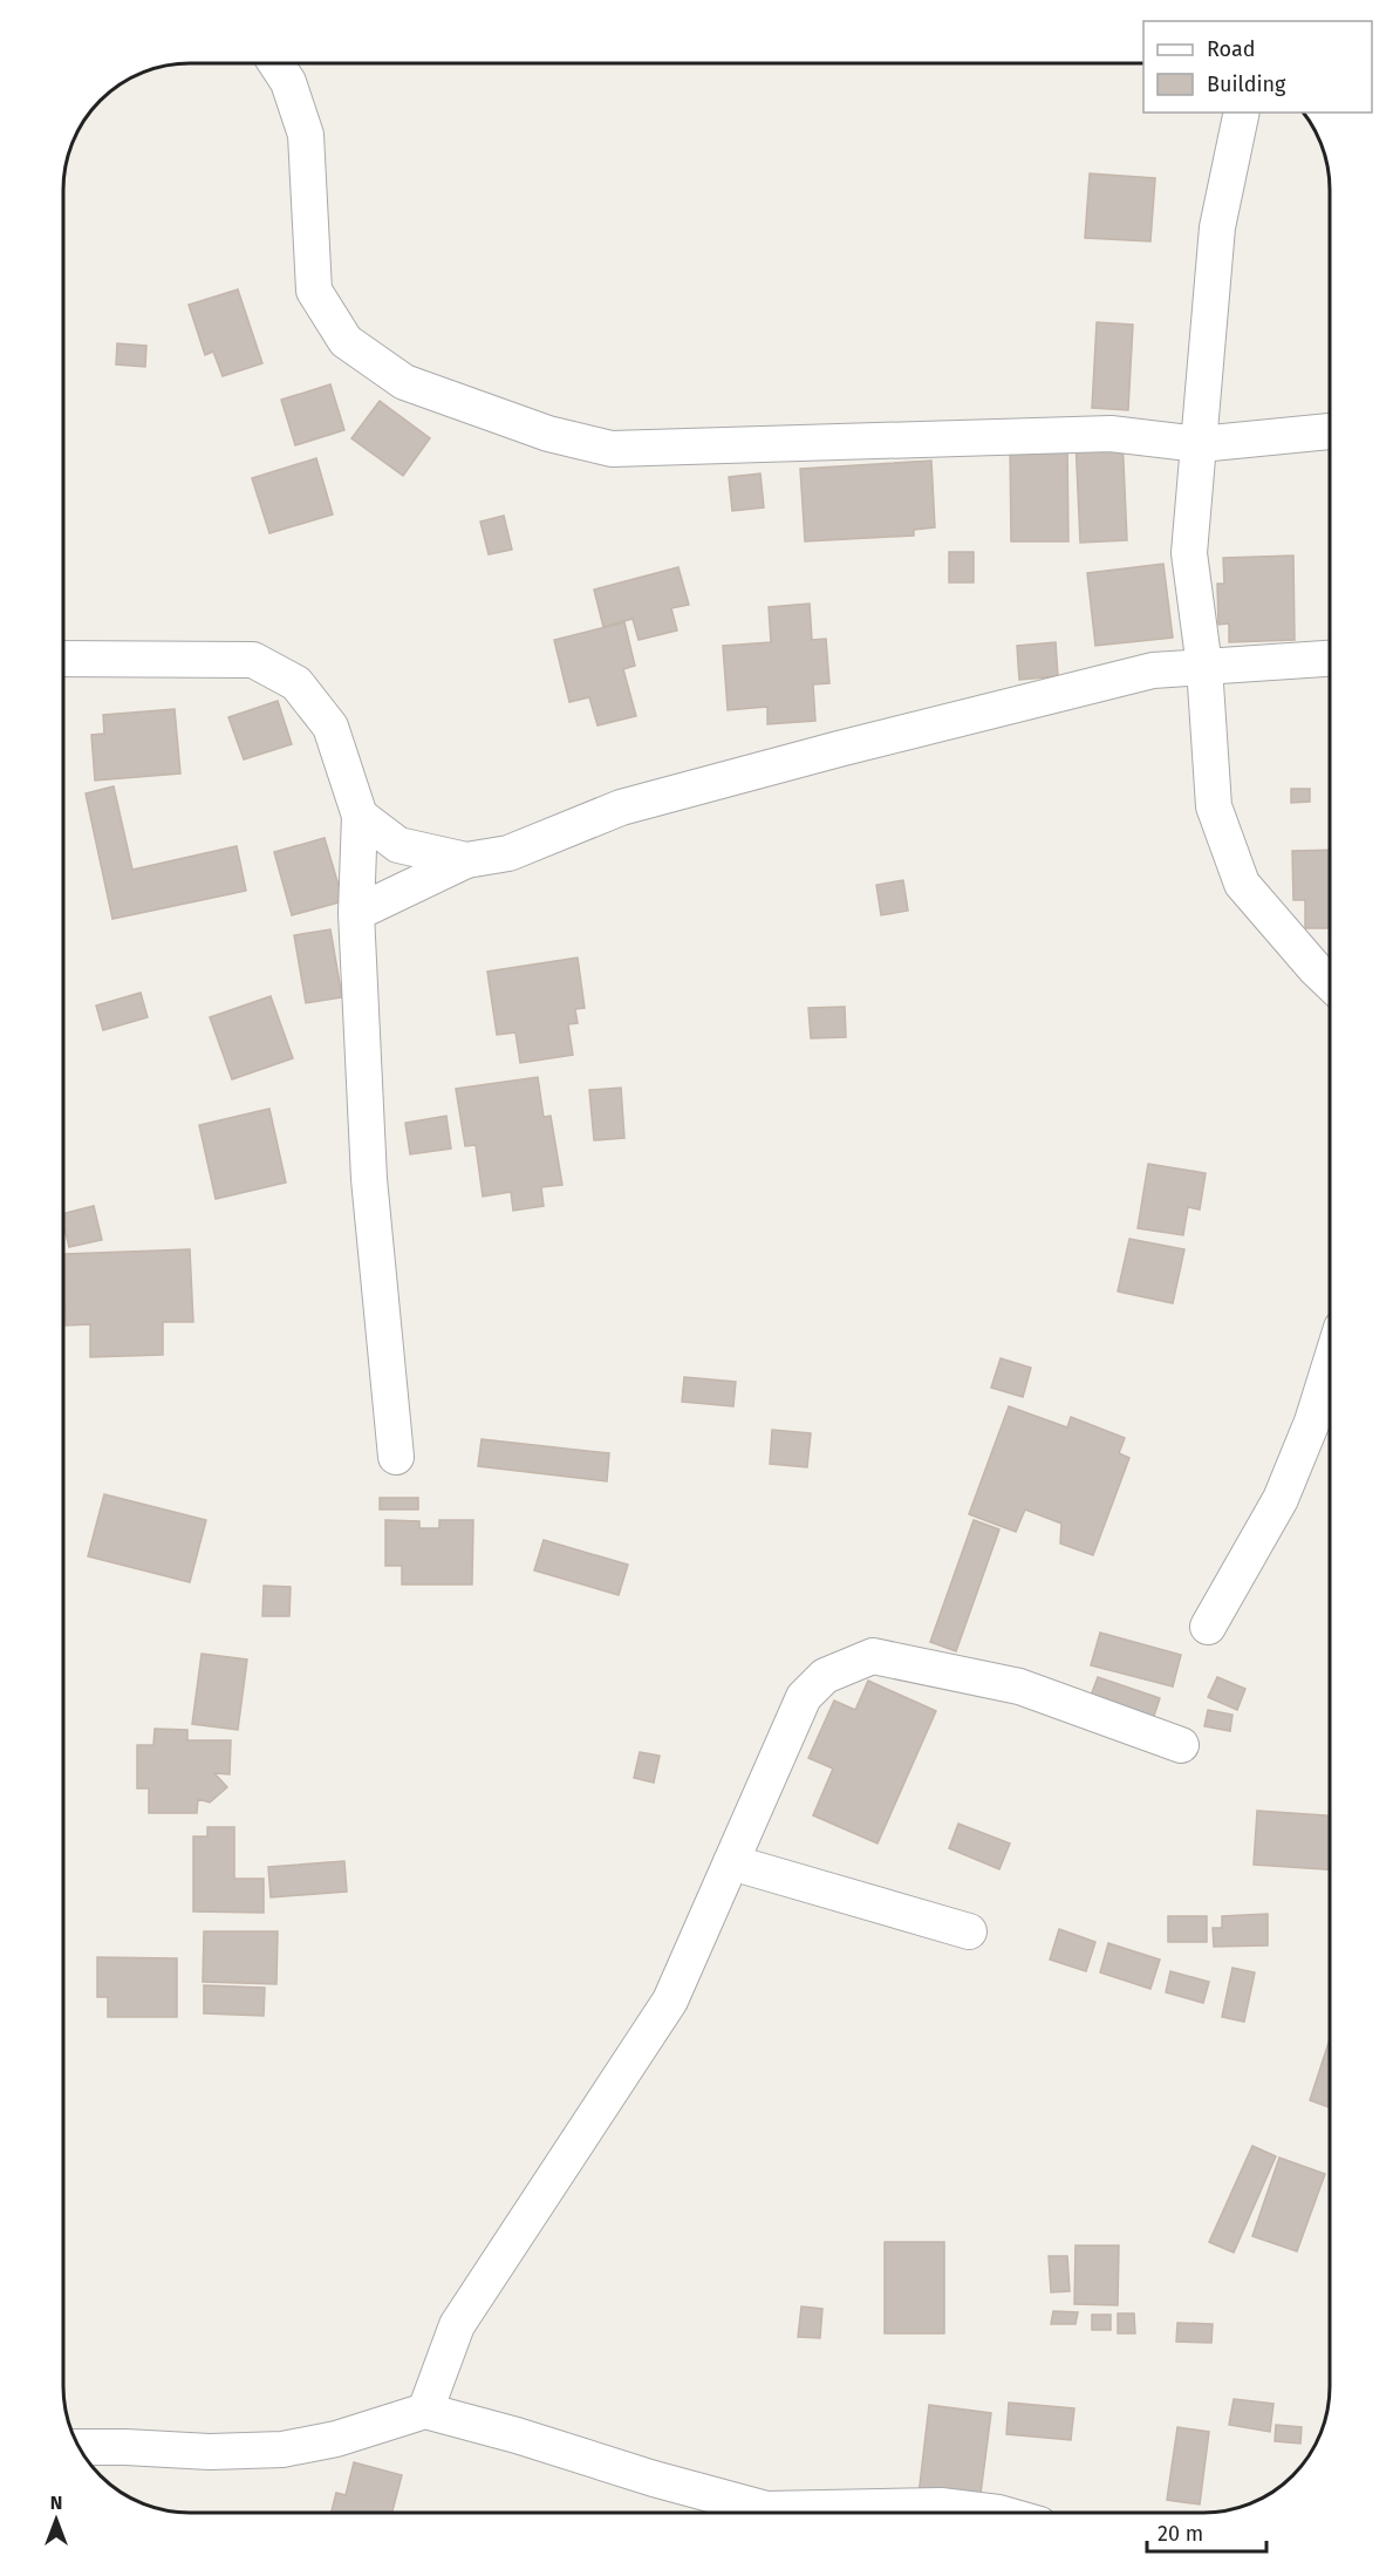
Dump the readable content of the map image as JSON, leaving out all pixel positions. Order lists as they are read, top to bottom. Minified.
{"legend":["Road","Building"],"scale_bar":"20 m","north":"top"}
